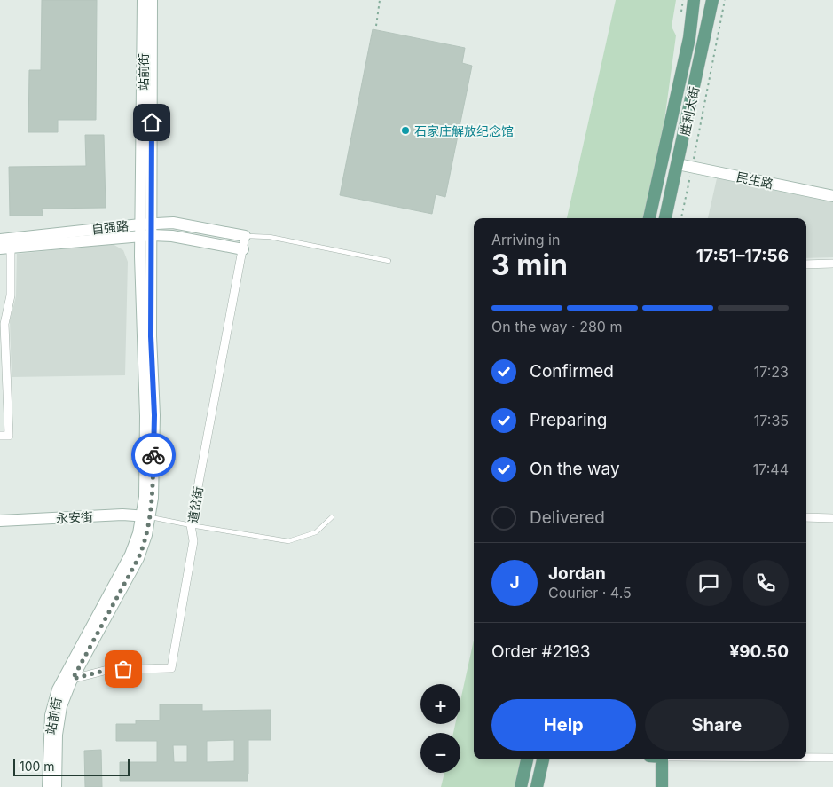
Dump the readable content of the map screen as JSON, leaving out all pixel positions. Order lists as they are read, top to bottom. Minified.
{"streets":{"main road":["站前街","胜利大街","民生路","自强路","永安街"],"street":["道岔街"]},"crossings":[["站前街","自强路"],["站前街","道岔街"],["站前街","永安街"],["胜利大街","民生路"],["自强路","道岔街"]],"places":["石家庄解放纪念馆"],"scale_bar":"100 m","page":{"heading":["3 min","Arriving in","17:51–17:56"],"panel":["Jordan","Courier · 4.5","Order #2193","¥90.50"],"bar":"On the way · 280 m","list":[["Confirmed","17:23"],["Preparing","17:35"],["On the way","17:44"],"Delivered"],"round":"J","map_buttons":["+","−"],"buttons":["Help","Share"],"scale":"100 m"}}
